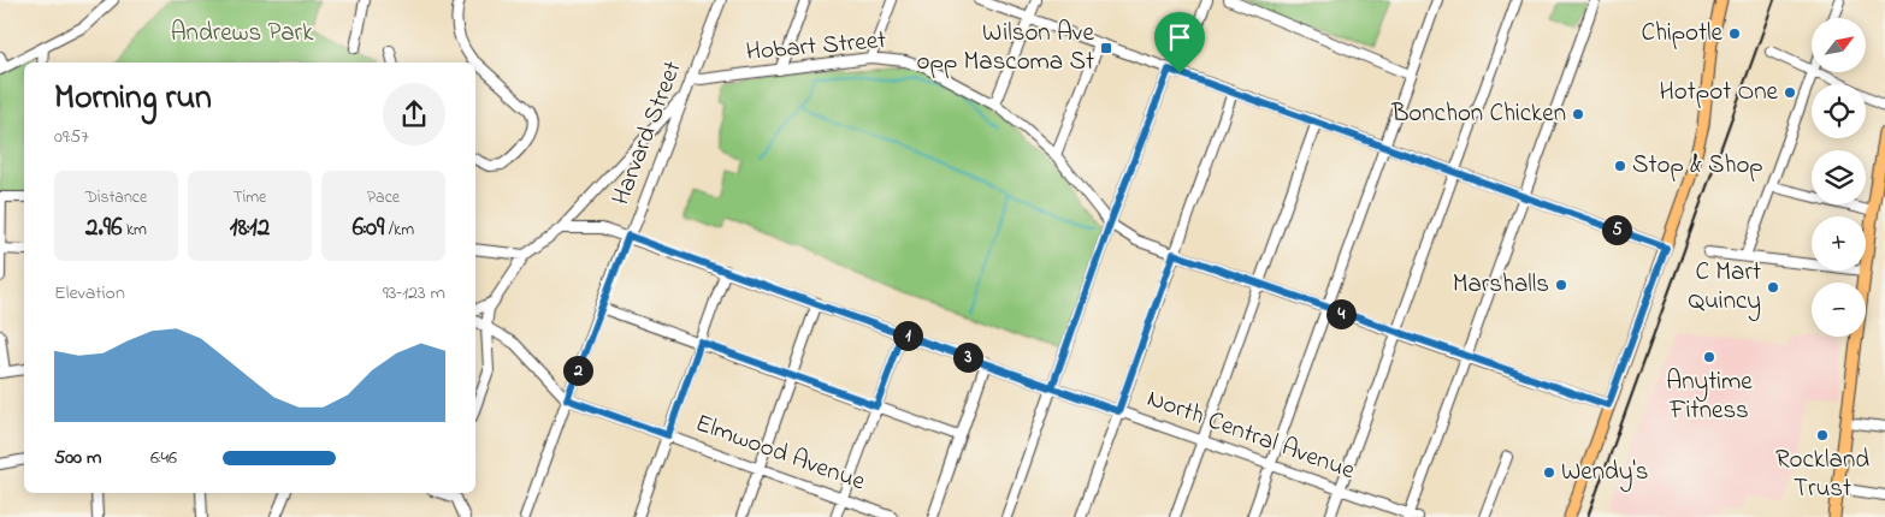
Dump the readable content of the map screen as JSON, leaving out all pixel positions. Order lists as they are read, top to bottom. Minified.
{"streets":{"street":["Hobart Street","Harvard Street","North Central Avenue","Elmwood Avenue"]},"crossings":[["Hobart Street","Harvard Street"],["Harvard Street","North Central Avenue"],["Harvard Street","Elmwood Avenue"]],"parks":["Andrews Park"],"places":{"other":["Chipotle","Hotpot One","Bonchon Chicken","Stop & Shop","Marshalls","C Mart Quincy","Anytime Fitness","Rockland Trust","Wendy's"],"transit":["Wilson Ave opp Mascoma St"]},"north":"top right","page":{"map_buttons":["+","−"],"heading":["Morning run","09:57"],"stats":[["Distance","2.96 km"],["Time","18:12"],["Pace","6:09 /km"]],"pins":["5","4","1","3","2"],"chart":["Elevation","93–123 m"],"list":[{"name":"500 m","note":"6:46"}]}}
